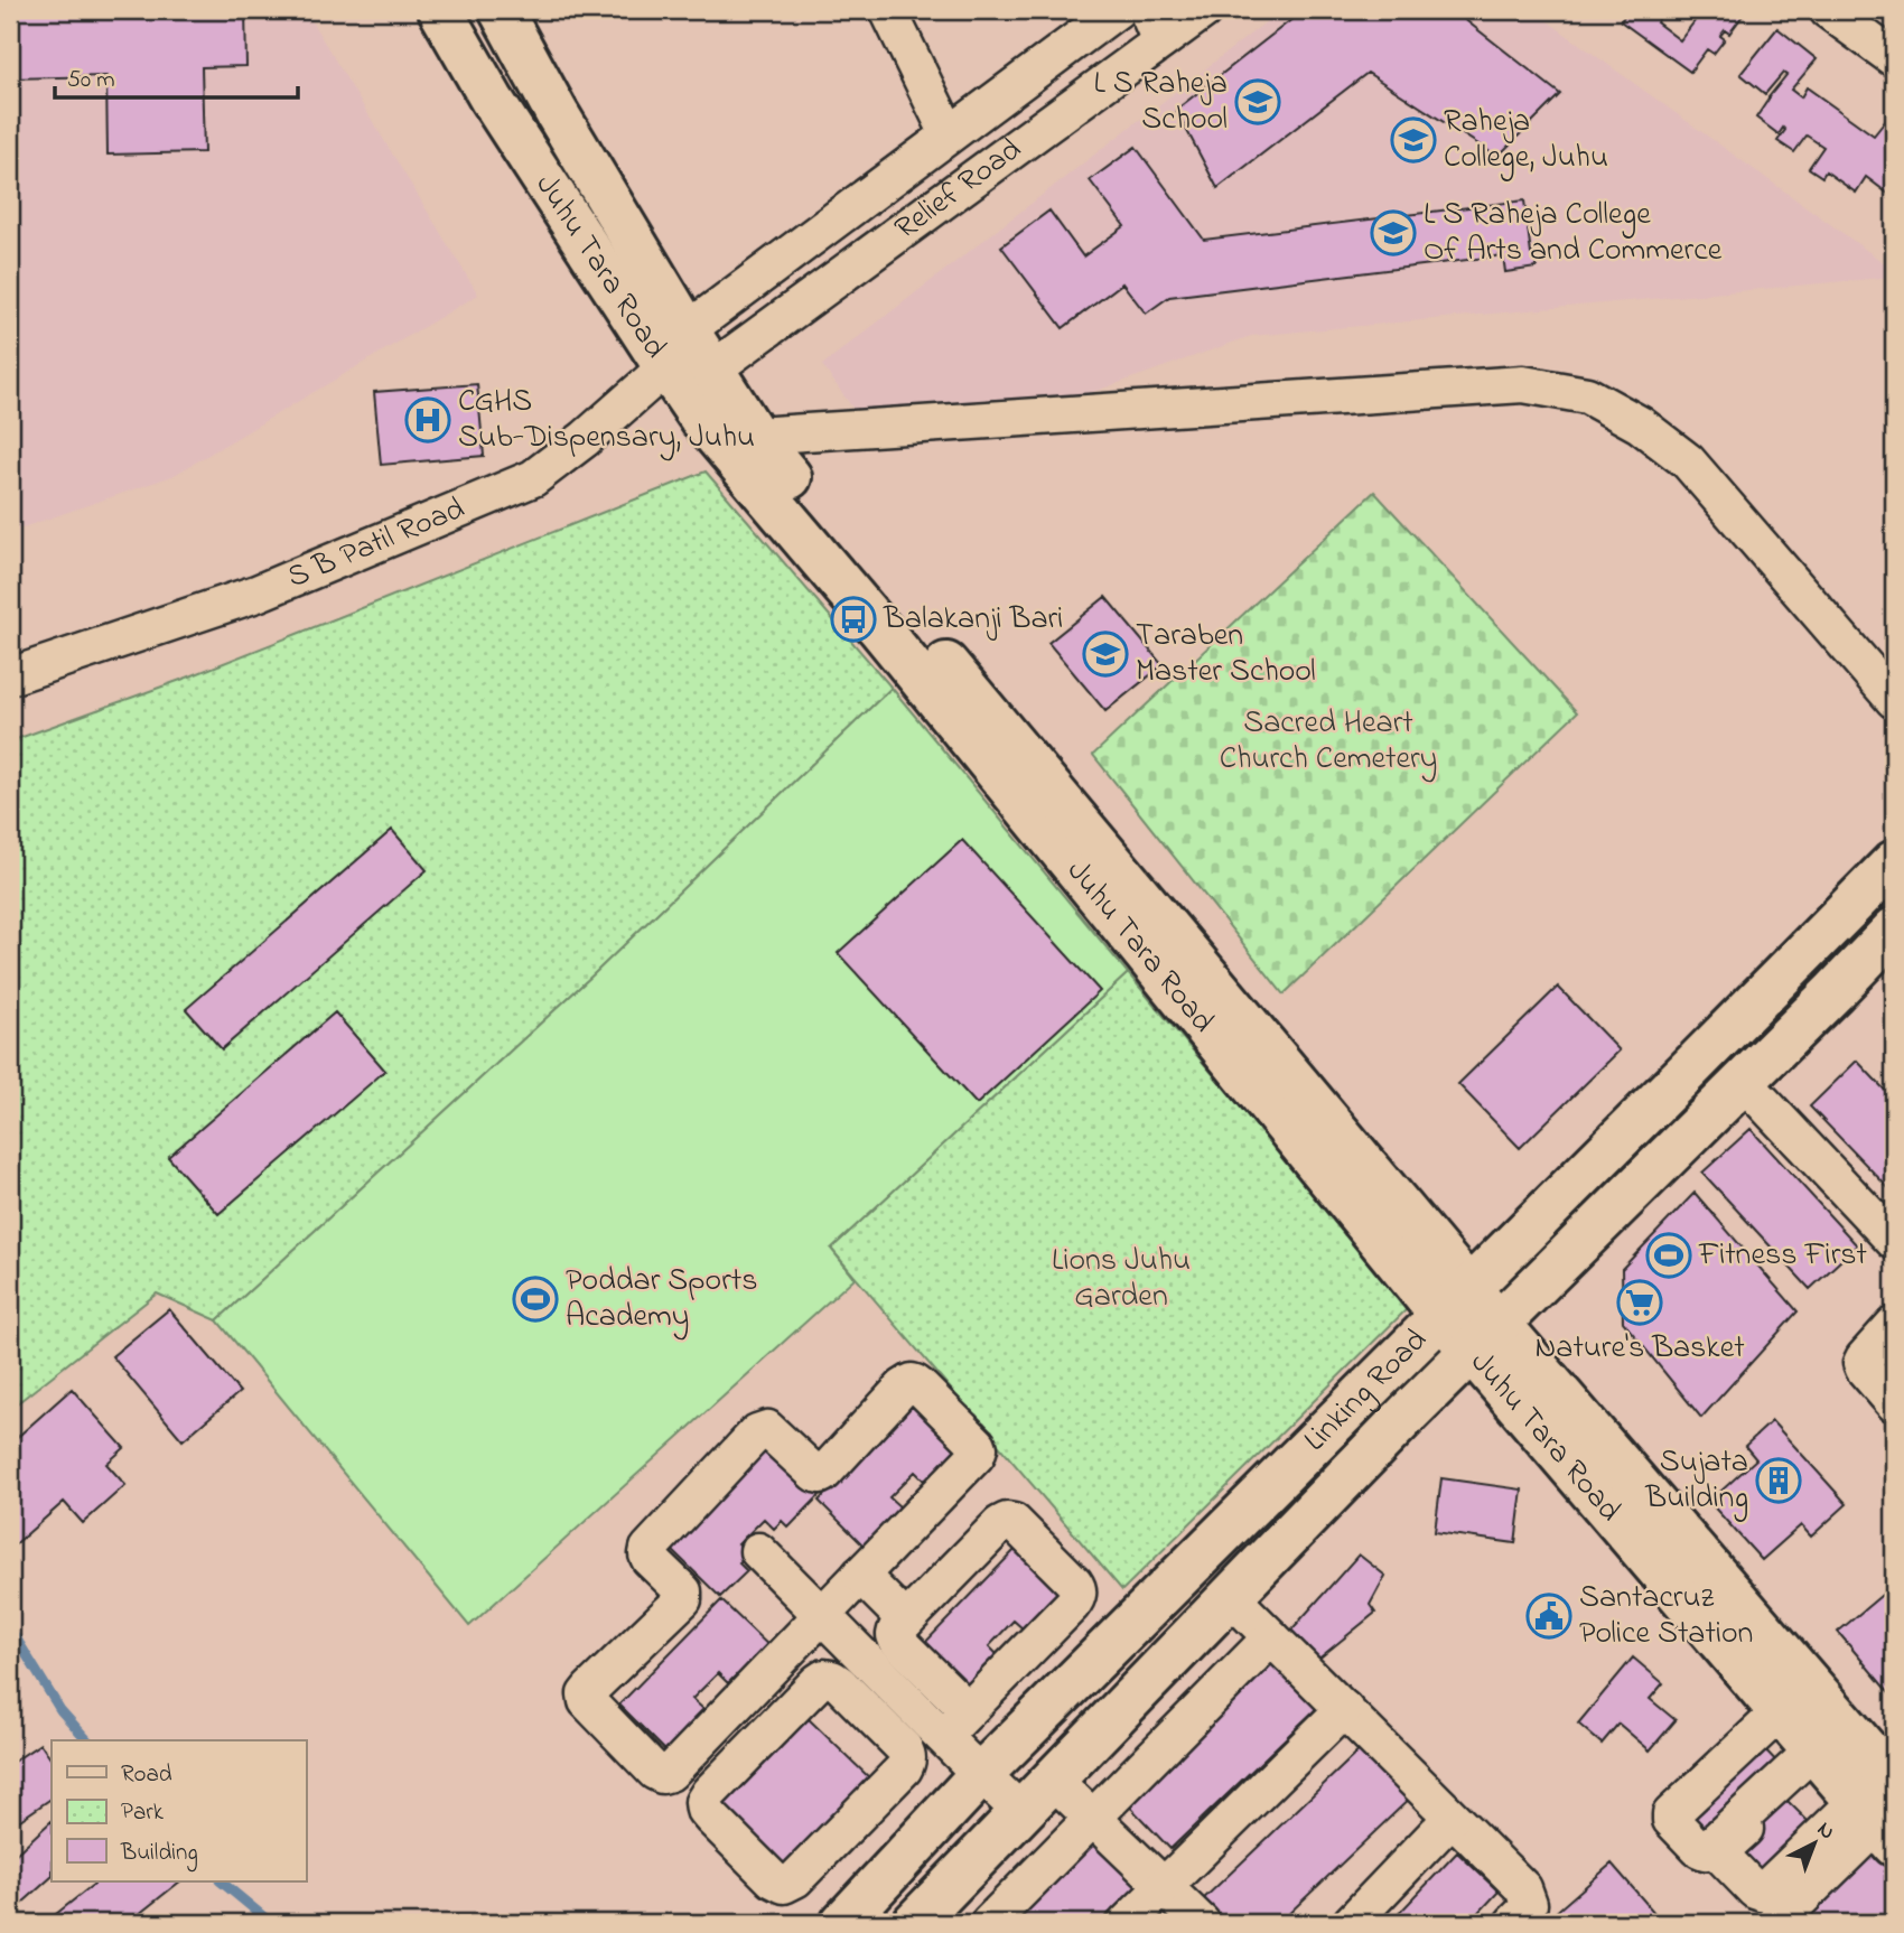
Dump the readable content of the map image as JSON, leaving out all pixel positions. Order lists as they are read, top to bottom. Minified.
{"streets":{"main road":["Juhu Tara Road","Linking Road"],"street":["Relief Road","S B Patil Road"]},"crossings":[["Relief Road","Juhu Tara Road"],["Relief Road","S B Patil Road"],["Juhu Tara Road","S B Patil Road"],["Juhu Tara Road","Linking Road"]],"parks":["Sacred Heart Church Cemetery","Lions Juhu Garden"],"places":{"school or university":["L S Raheja School","Raheja College, Juhu","L S Raheja College Of Arts and Commerce","Taraben Master School"],"hospital":["CGHS Sub-Dispensary, Juhu"],"bus stop":["Balakanji Bari"],"sports":["Fitness First","Poddar Sports Academy"],"supermarket":["Nature's Basket"],"building":["Sujata Building"],"public building":["Santacruz Police Station"]},"legend":["Road","Park","Building"],"scale_bar":"50 m","north":"top right"}
